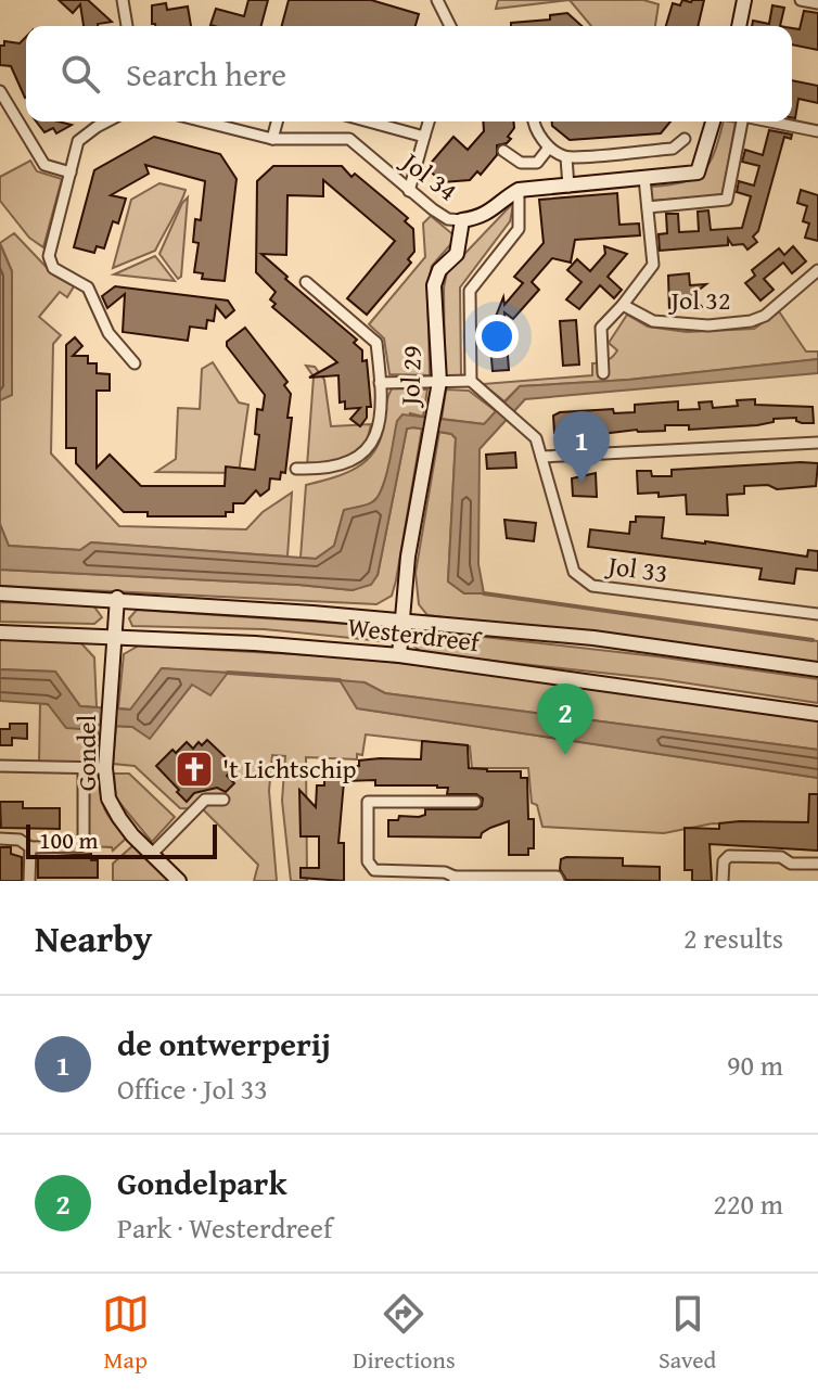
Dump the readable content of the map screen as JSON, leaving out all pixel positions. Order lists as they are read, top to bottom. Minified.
{"streets":{"main road":["Jol 29","Westerdreef","Gondel"],"street":["Jol 34","Jol 32","Jol 33"]},"crossings":[["Jol 34","Jol 29"],["Jol 29","Westerdreef"],["Westerdreef","Gondel"]],"places":{"church":["'t Lichtschip"]},"scale_bar":"100 m","page":{"search":"Search here","pins":["1","2"],"scale":"100 m","heading":["Nearby","2 results"],"list":[{"mark":"1","name":"de ontwerperij","note":"Office · Jol 33","value":"90 m"},{"mark":"2","name":"Gondelpark","note":"Park · Westerdreef","value":"220 m"}],"nav":["Map","Directions","Saved"]}}
